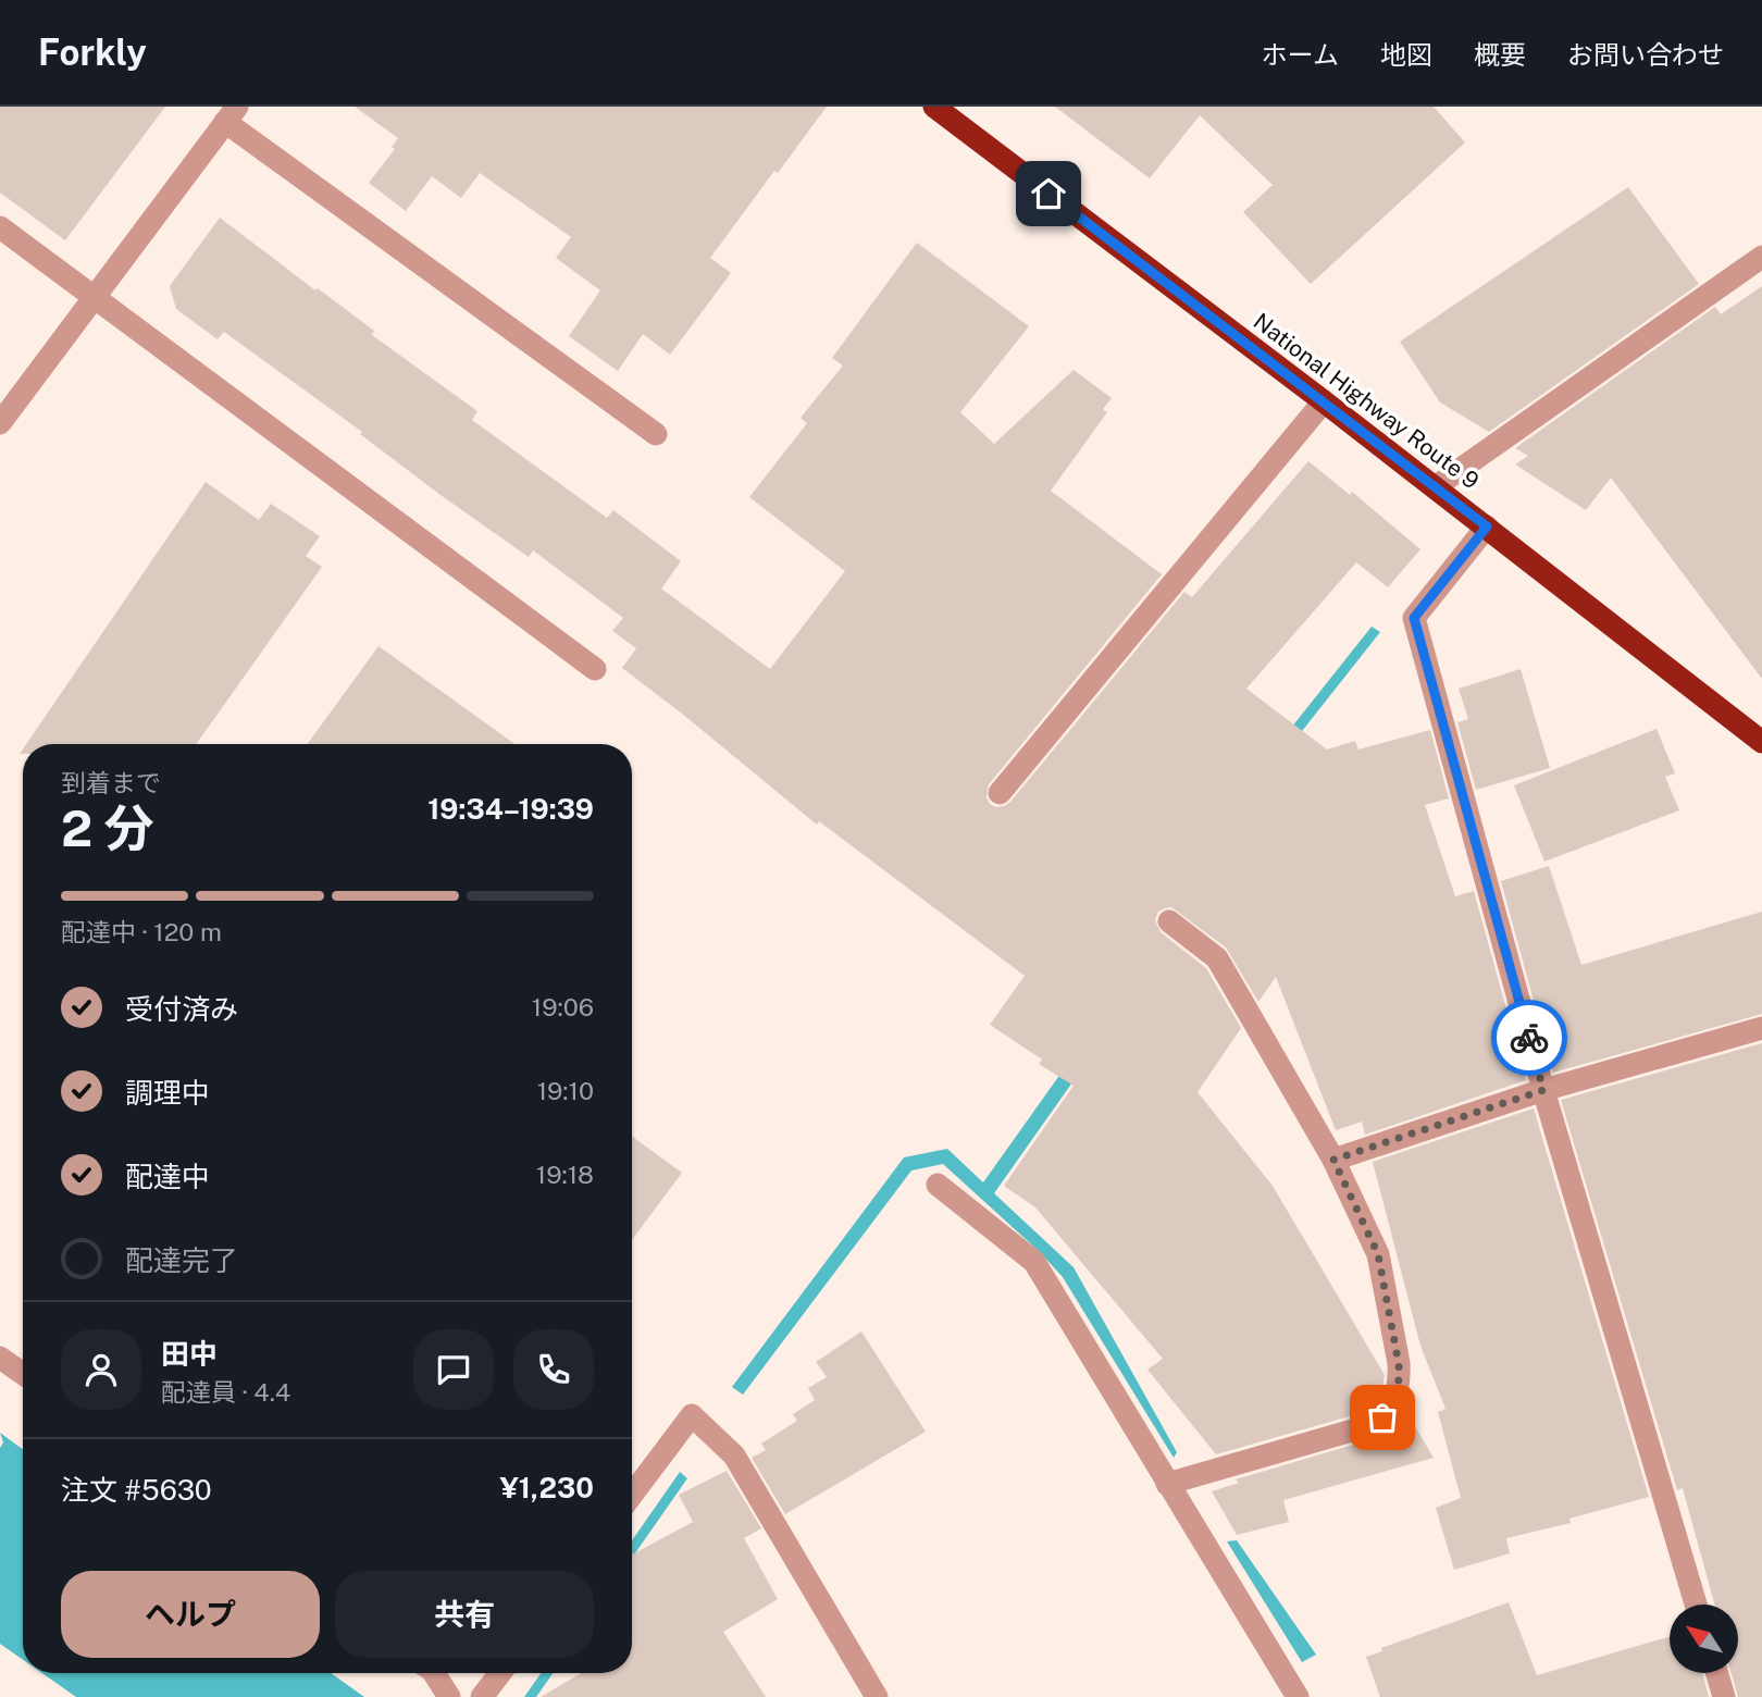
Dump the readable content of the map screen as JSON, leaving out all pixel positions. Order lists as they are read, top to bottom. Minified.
{"streets":{"highway":["National Highway Route 9"]},"north":"top left","page":{"header":"Forkly","nav":["ホーム","地図","概要","お問い合わせ"],"heading":["2 分","到着まで","19:34–19:39"],"panel":["田中","配達員 · 4.4","注文 #5630","¥1,230"],"bar":"配達中 · 120 m","list":[["受付済み","19:06"],["調理中","19:10"],["配達中","19:18"],"配達完了"],"buttons":["ヘルプ","共有"]}}
